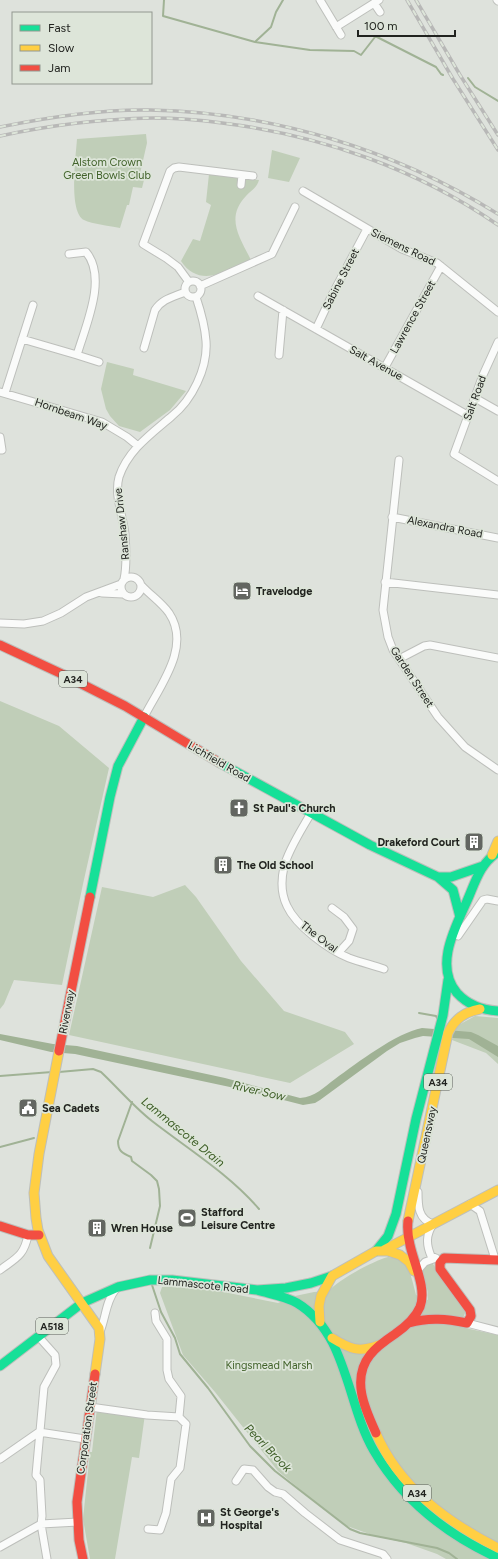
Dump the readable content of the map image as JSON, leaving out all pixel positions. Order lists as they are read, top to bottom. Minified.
{"streets":{"main road":["A34","Lichfield Road","Riverway","Queensway","Lammascote Road","A518","Corporation Street"],"street":["Siemens Road","Sabine Street","Lawrence Street","Salt Avenue","Salt Road","Hornbeam Way","Ranshaw Drive","Alexandra Road","Garden Street","The Oval"]},"crossings":[["Siemens Road","Sabine Street"],["Siemens Road","Lawrence Street"],["Sabine Street","Salt Avenue"],["Lawrence Street","Salt Avenue"],["Salt Avenue","Salt Road"],["Hornbeam Way","Ranshaw Drive"],["Alexandra Road","Garden Street"],["Lichfield Road","The Oval"],["Lichfield Road","Riverway"],["Lichfield Road","Queensway"],["Riverway","Lammascote Road"],["Riverway","A518"],["Riverway","Corporation Street"],["Queensway","Lammascote Road"],["Lammascote Road","A518"],["Lammascote Road","Corporation Street"],["A518","Corporation Street"]],"water":["River Sow","Lammascote Drain","Pearl Brook"],"parks":["Alstom Crown Green Bowls Club","Kingsmead Marsh"],"places":{"hotel":["Travelodge"],"church":["St Paul's Church"],"building":["Drakeford Court","The Old School","Wren House"],"public building":["Sea Cadets"],"sports":["Stafford Leisure Centre"],"hospital":["St George's Hospital"]},"legend":["Fast","Slow","Jam"],"scale_bar":"100 m"}
